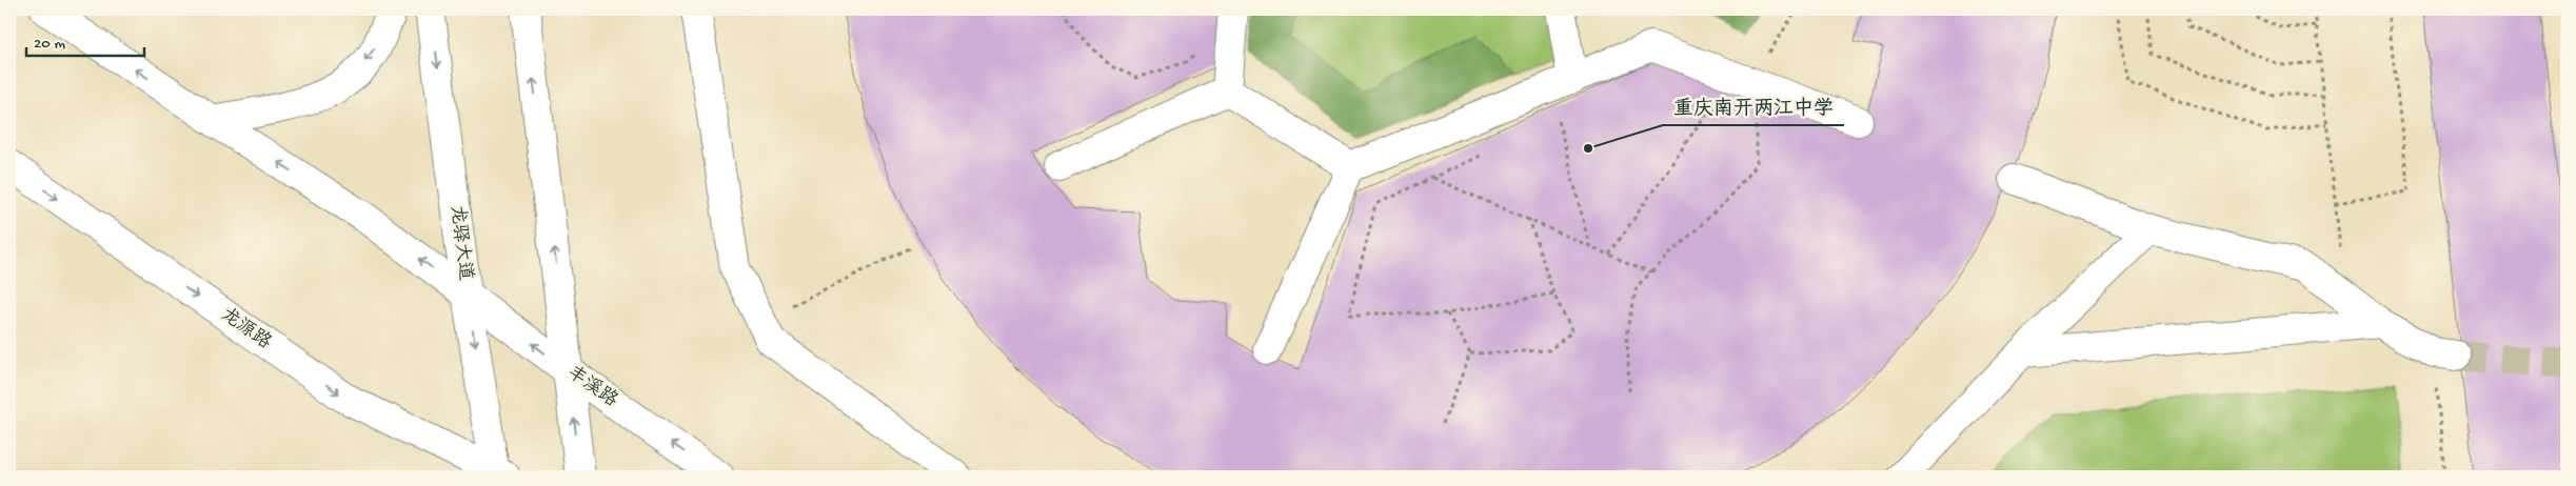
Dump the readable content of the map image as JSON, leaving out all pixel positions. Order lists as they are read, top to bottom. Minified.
{"streets":{"main road":["龙驿大道","龙源路","丰溪路"]},"crossings":[["龙驿大道","龙源路"],["龙驿大道","丰溪路"]],"one_way":["丰溪路"],"places":["重庆南开两江中学"],"scale_bar":"20 m"}
